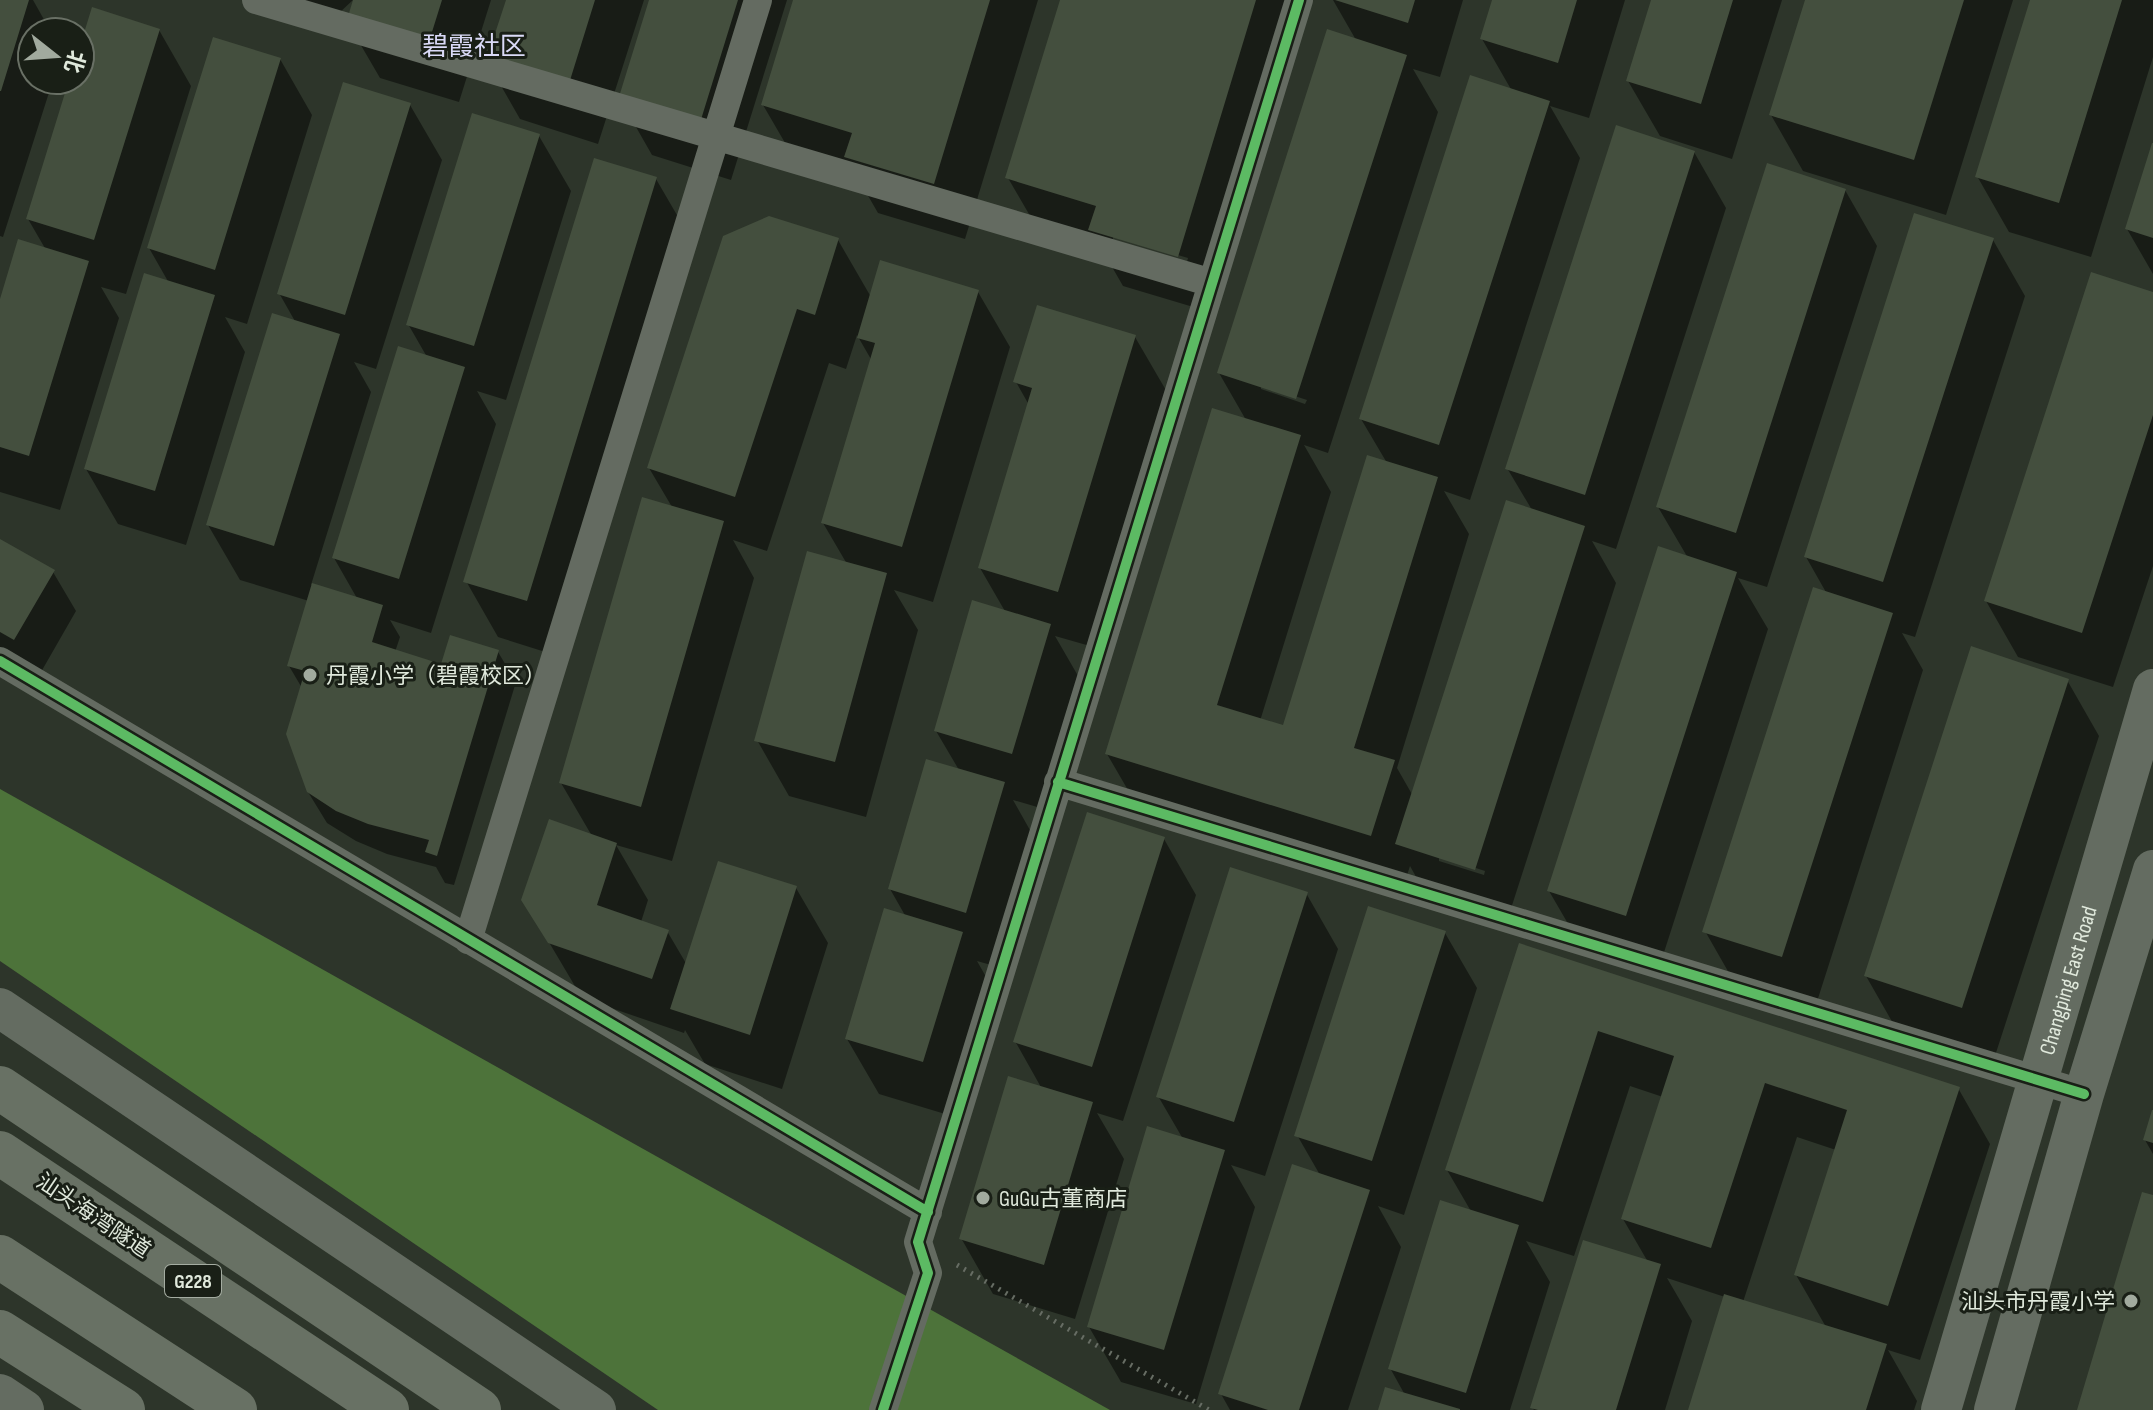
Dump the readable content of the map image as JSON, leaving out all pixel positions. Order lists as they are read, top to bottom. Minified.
{"streets":{"highway":["汕头海湾隧道","G228"],"street":["Changping East Road"]},"districts":["碧霞社区"],"places":["丹霞小学（碧霞校区）","GuGu古董商店","汕头市丹霞小学"],"north":"right"}
